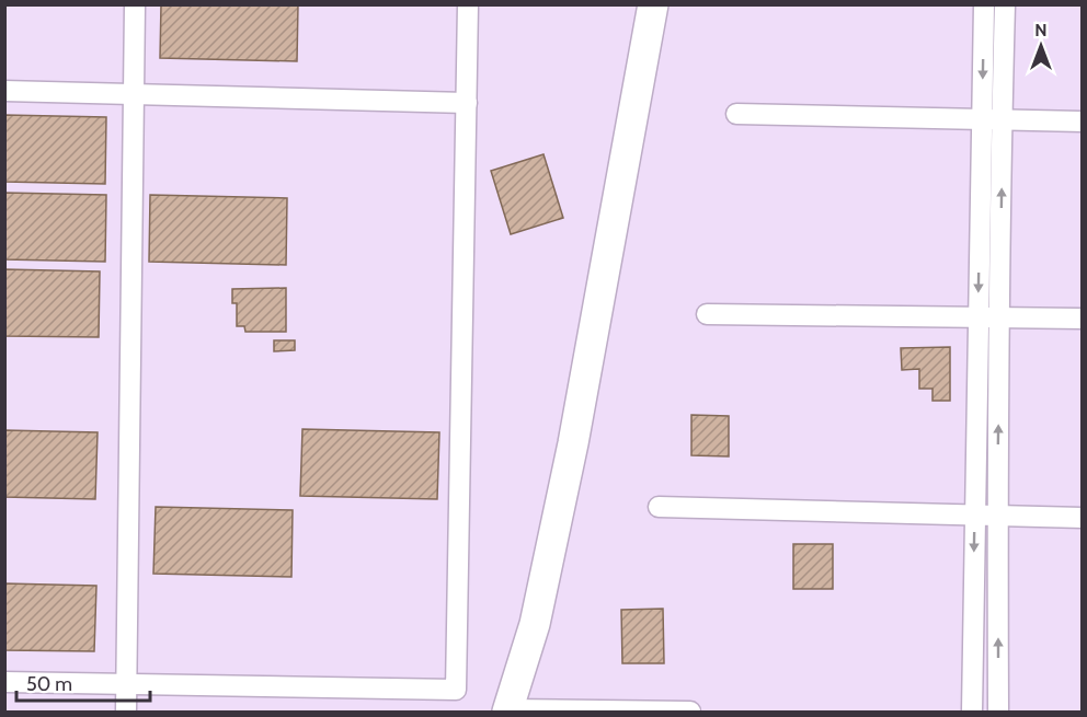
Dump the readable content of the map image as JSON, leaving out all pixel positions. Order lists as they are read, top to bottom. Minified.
{"scale_bar":"50 m","north":"top"}
